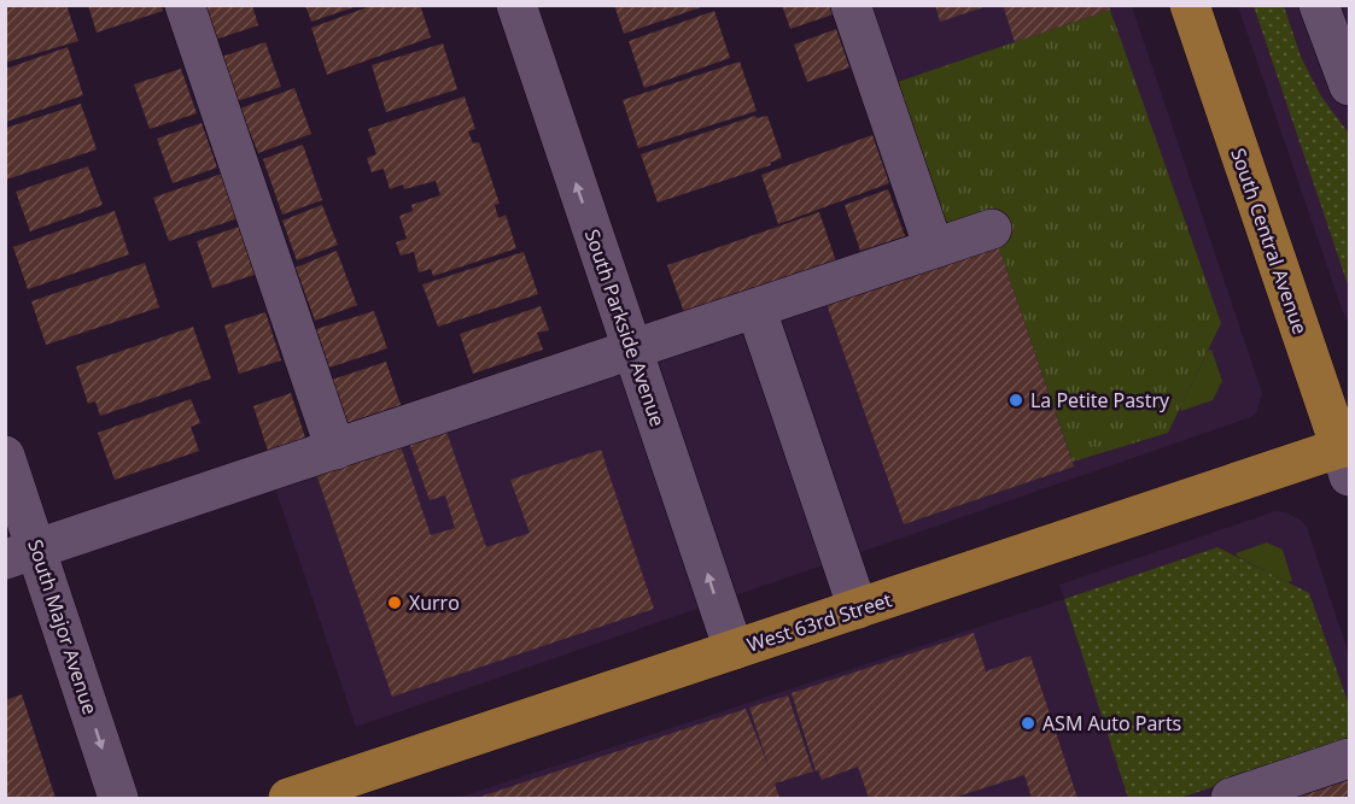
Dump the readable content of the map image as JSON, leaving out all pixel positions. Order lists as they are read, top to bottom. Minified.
{"streets":{"main road":["South Central Avenue","West 63rd Street"],"street":["South Parkside Avenue","South Major Avenue"]},"crossings":[["South Central Avenue","West 63rd Street"],["South Parkside Avenue","West 63rd Street"]],"one_way":["South Major Avenue"],"places":["La Petite Pastry","Xurro","ASM Auto Parts"]}
